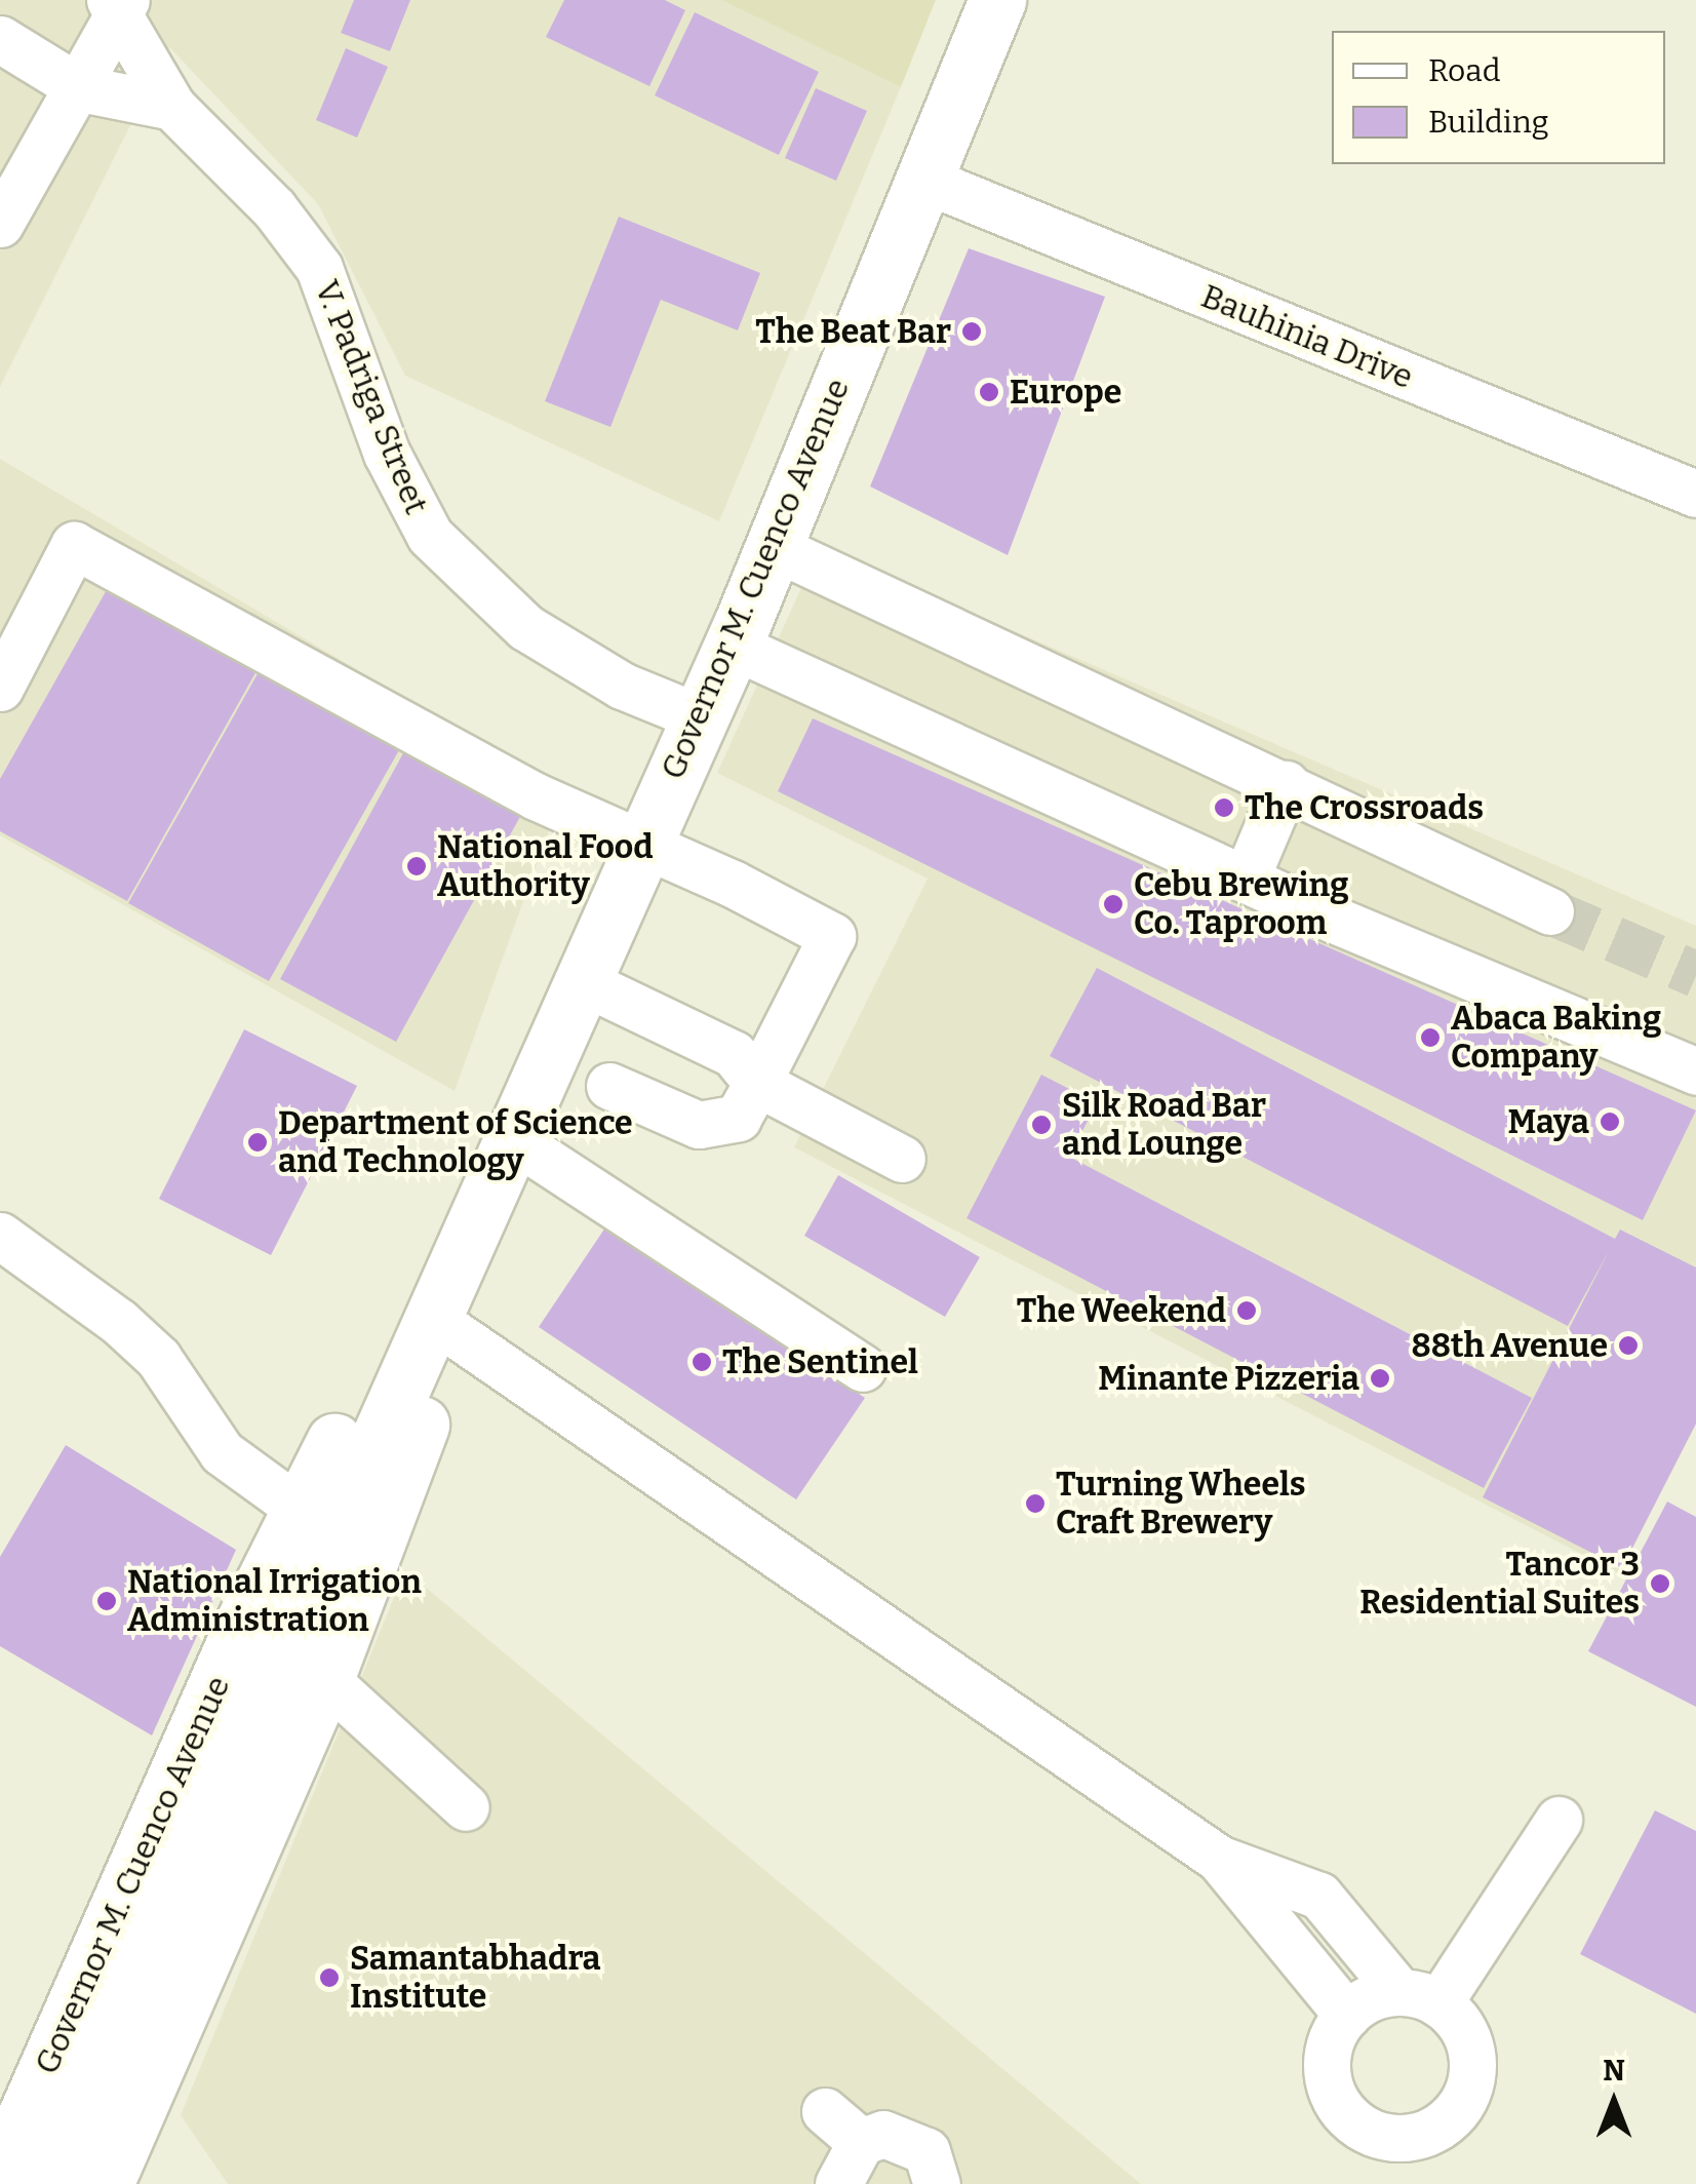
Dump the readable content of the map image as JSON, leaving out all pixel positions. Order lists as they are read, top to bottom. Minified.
{"streets":{"main road":["Governor M. Cuenco Avenue"],"street":["Bauhinia Drive","V. Padriga Street"]},"crossings":[["Bauhinia Drive","Governor M. Cuenco Avenue"],["V. Padriga Street","Governor M. Cuenco Avenue"]],"places":["The Beat Bar","Europe","The Crossroads","National Food Authority","Cebu Brewing Co. Taproom","Abaca Baking Company","Maya","Silk Road Bar and Lounge","Department of Science and Technology","The Weekend","88th Avenue","The Sentinel","Minante Pizzeria","Turning Wheels Craft Brewery","Tancor 3 Residential Suites","National Irrigation Administration","Samantabhadra Institute"],"legend":["Road","Building"],"north":"top"}
